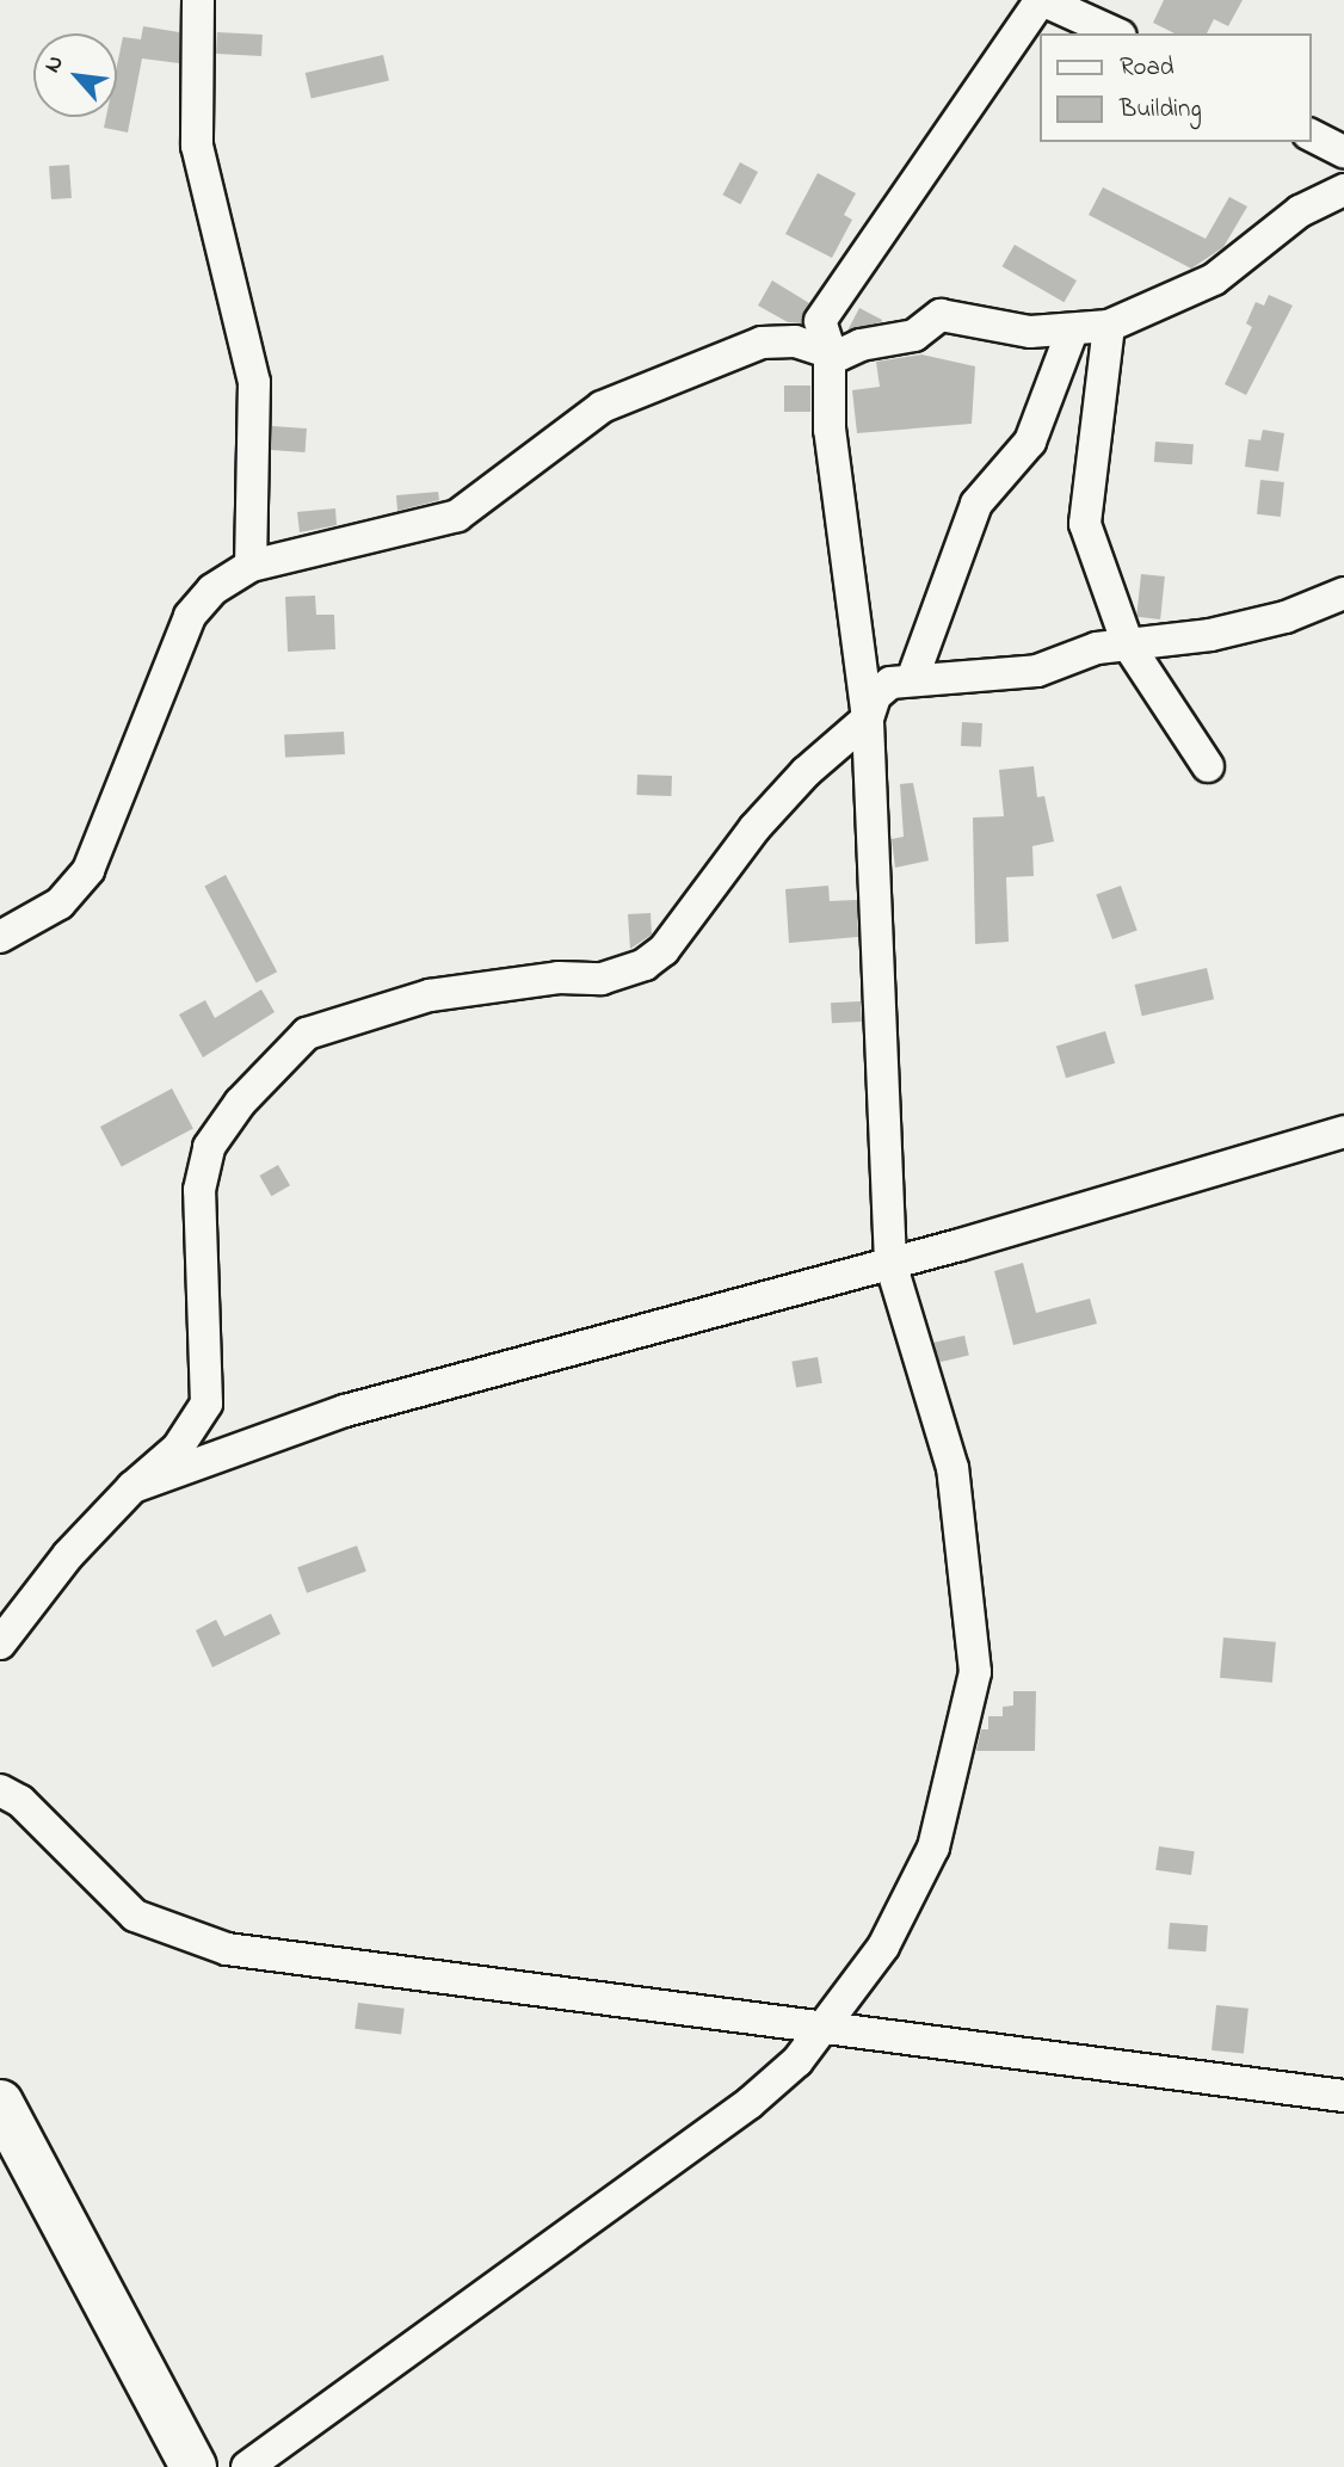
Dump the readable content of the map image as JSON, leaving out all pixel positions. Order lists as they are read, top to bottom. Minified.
{"legend":["Road","Building"],"north":"top left"}
